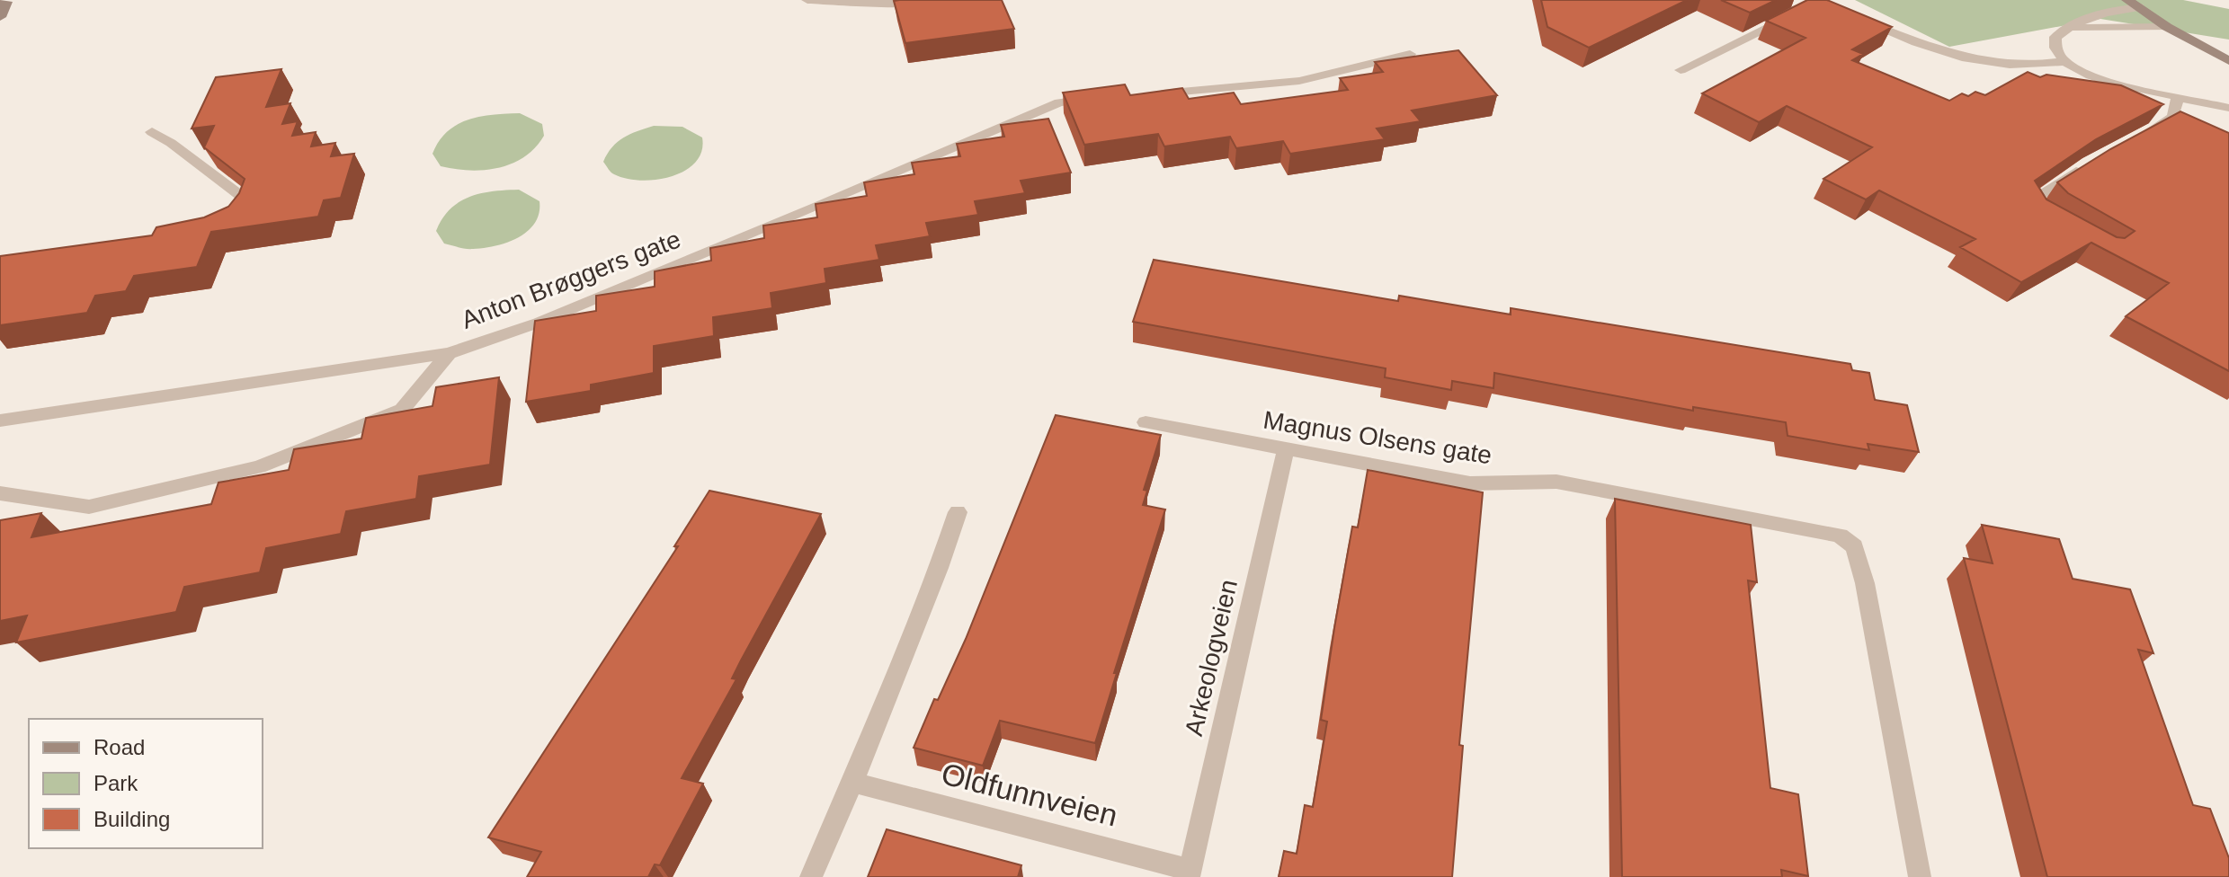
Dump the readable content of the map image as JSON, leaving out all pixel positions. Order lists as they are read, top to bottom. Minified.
{"streets":{"street":["Anton Brøggers gate","Magnus Olsens gate","Arkeologveien","Oldfunnveien"]},"crossings":[["Magnus Olsens gate","Arkeologveien"],["Arkeologveien","Oldfunnveien"]],"legend":["Road","Park","Building"]}
